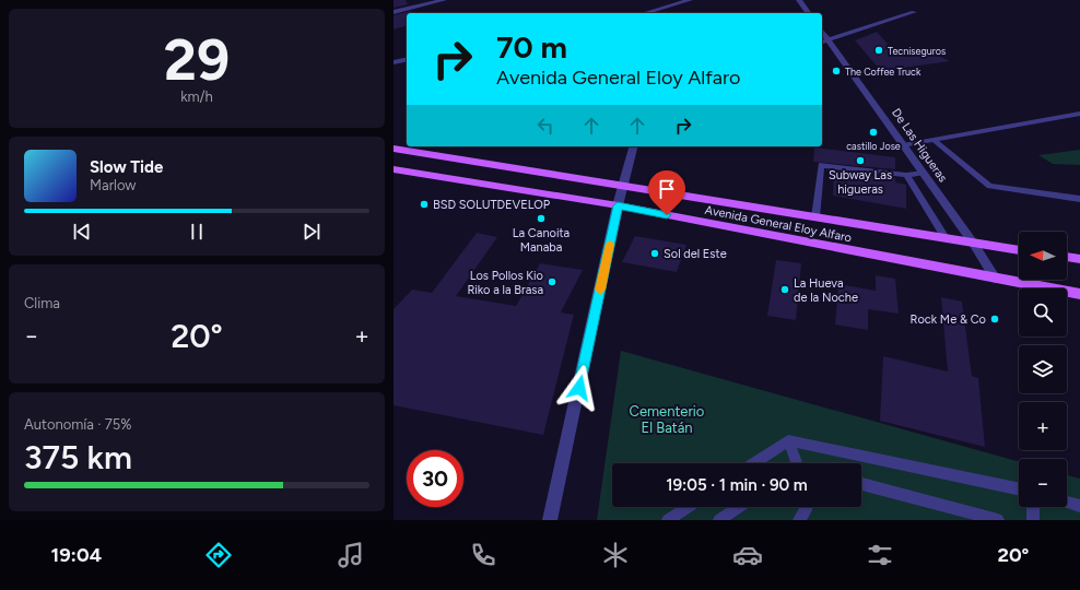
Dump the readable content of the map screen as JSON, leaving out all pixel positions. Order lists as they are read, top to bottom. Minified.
{"streets":{"main road":["Avenida General Eloy Alfaro"],"street":["De Las Higueras"]},"crossings":[["De Las Higueras","Avenida General Eloy Alfaro"]],"parks":["Cementerio El Batán"],"places":["Tecniseguros","The Coffee Truck","castillo Jose","Subway Las higueras","BSD SOLUTDEVELOP","La Canoita Manaba","Sol del Este","Los Pollos Kio Riko a la Brasa","La Hueva de la Noche","Rock Me & Co"],"north":"left","page":{"tile":[["29","km/h"],"Clima",["Autonomía · 75%","375 km"]],"turn":["70 m","Avenida General Eloy Alfaro"],"song":["Slow Tide","Marlow"],"map_buttons":["+","−"],"heat":["−","20°","+"],"limit":"30","trip":"19:05 · 1 min · 90 m","tabs":["19:04","20°"]}}
